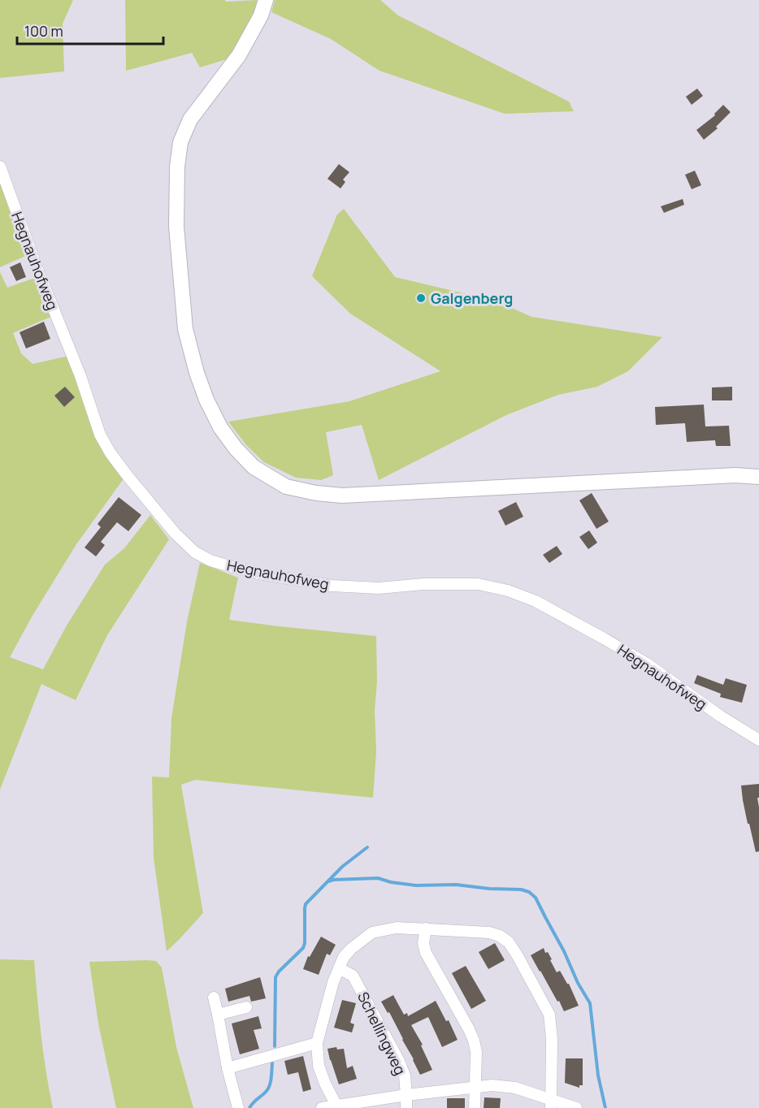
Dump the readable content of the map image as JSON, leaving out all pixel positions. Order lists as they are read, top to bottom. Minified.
{"streets":{"street":["Hegnauhofweg","Schellingweg"]},"places":["Galgenberg"],"scale_bar":"100 m"}
